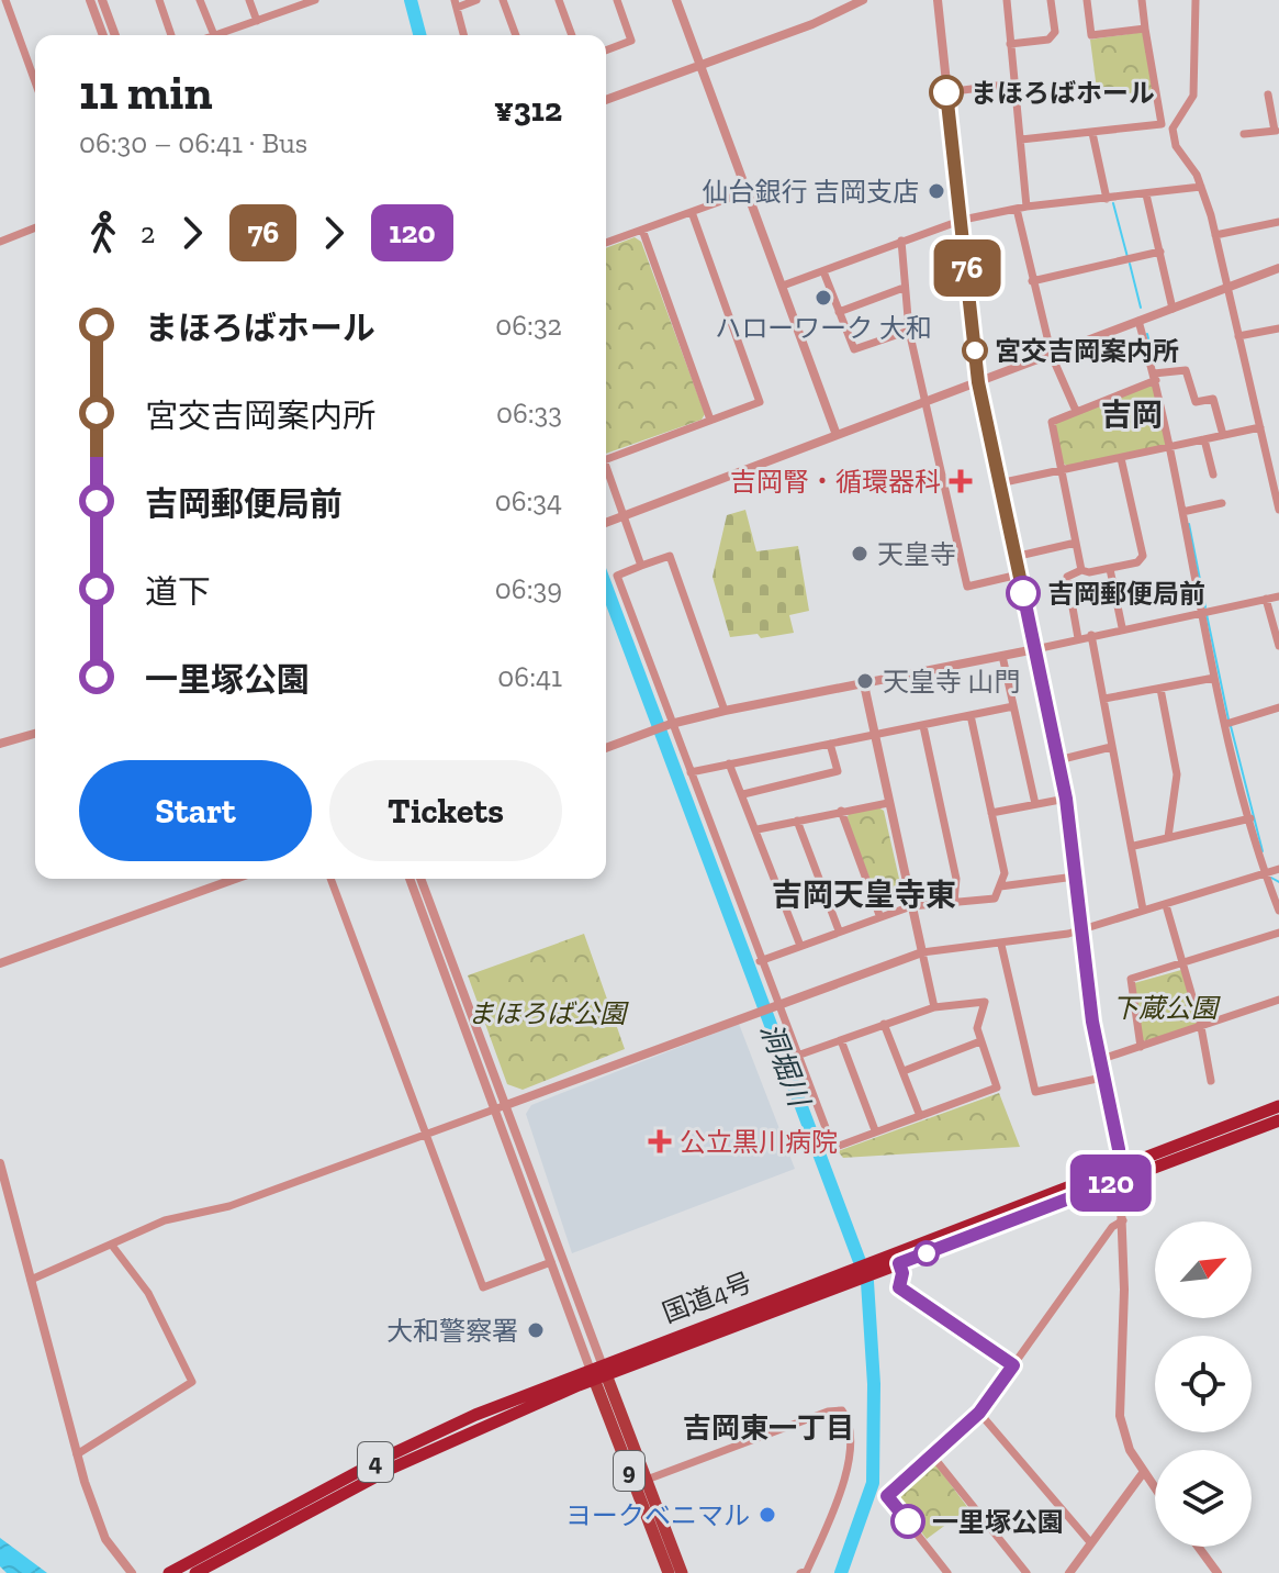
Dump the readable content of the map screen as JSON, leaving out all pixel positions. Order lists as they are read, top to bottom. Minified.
{"streets":{"highway":["国道4号","4"],"main road":["9"]},"crossings":[["国道4号","9"]],"districts":["吉岡","吉岡天皇寺東","吉岡東一丁目"],"water":["洞堀川"],"parks":["下蔵公園","まほろば公園"],"places":{"other":["まほろばホール","仙台銀行 吉岡支店","ハローワーク 大和","宮交吉岡案内所","天皇寺","吉岡郵便局前","天皇寺 山門","大和警察署","ヨークベニマル","一里塚公園"],"health":["吉岡腎・循環器科","公立黒川病院"]},"lines":["bus line 76","bus line 120"],"north":"top right","page":{"on_map":["76","120"],"heading":["11 min","06:30 – 06:41 · Bus","¥312"],"legs":["2","76","120"],"list":[{"name":"まほろばホール","value":"06:32"},{"name":"宮交吉岡案内所","value":"06:33"},{"name":"吉岡郵便局前","value":"06:34"},{"name":"道下","value":"06:39"},{"name":"一里塚公園","value":"06:41"}],"buttons":["Start","Tickets"]}}
